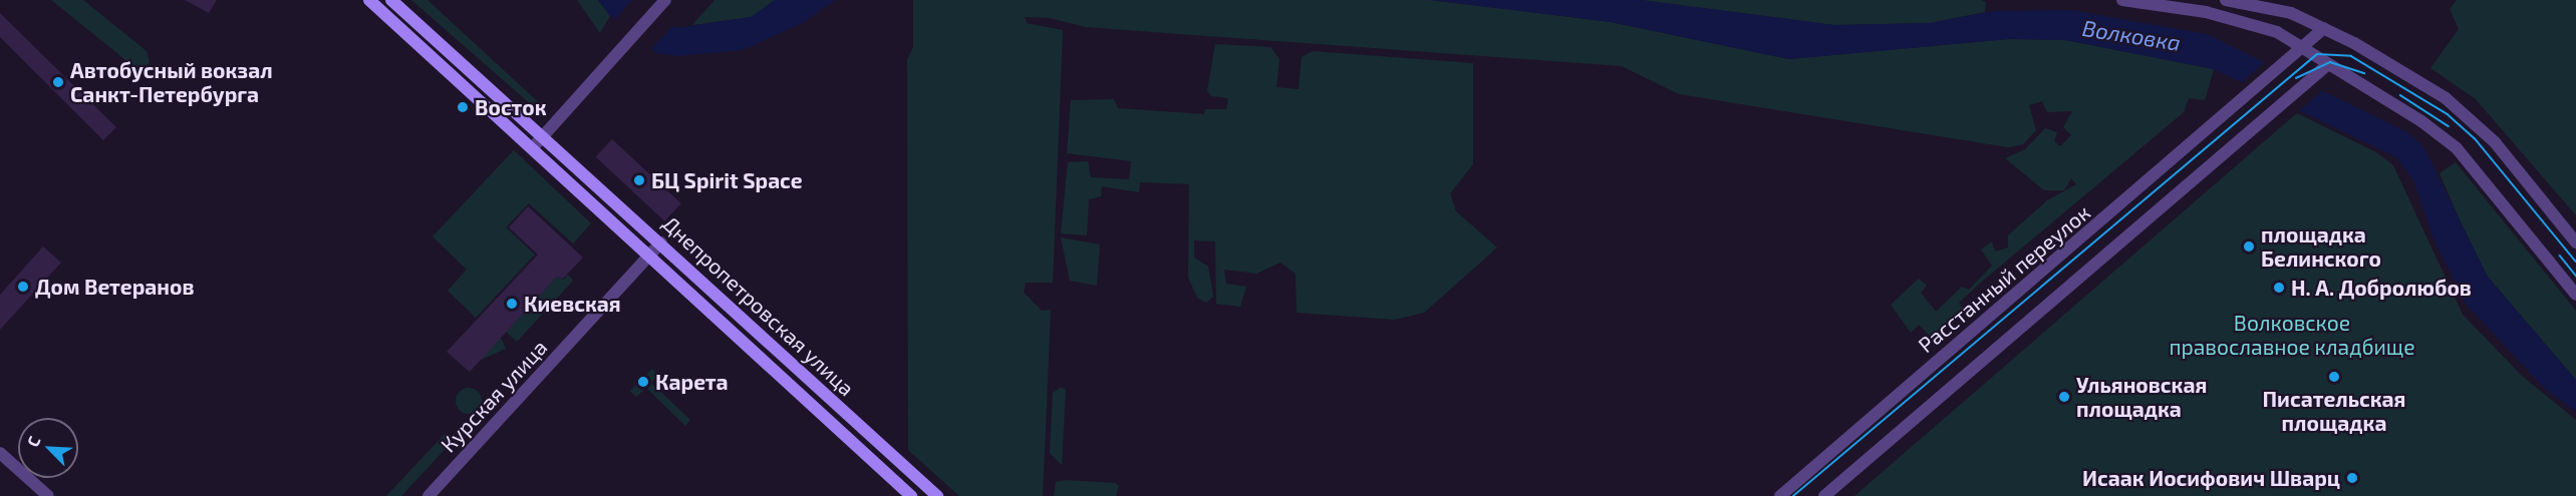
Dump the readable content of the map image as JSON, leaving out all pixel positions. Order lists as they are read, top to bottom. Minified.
{"streets":{"main road":["Днепропетровская улица"],"street":["Расстанный переулок","Курская улица"]},"crossings":[["Днепропетровская улица","Курская улица"]],"water":["Волковка"],"parks":["Волковское православное кладбище"],"places":["Автобусный вокзал Санкт-Петербурга","Восток","БЦ Spirit Space","площадка Белинского","Дом Ветеранов","Н. А. Добролюбов","Киевская","Писательская площадка","Карета","Ульяновская площадка","Исаак Иосифович Шварц"],"north":"top left"}
